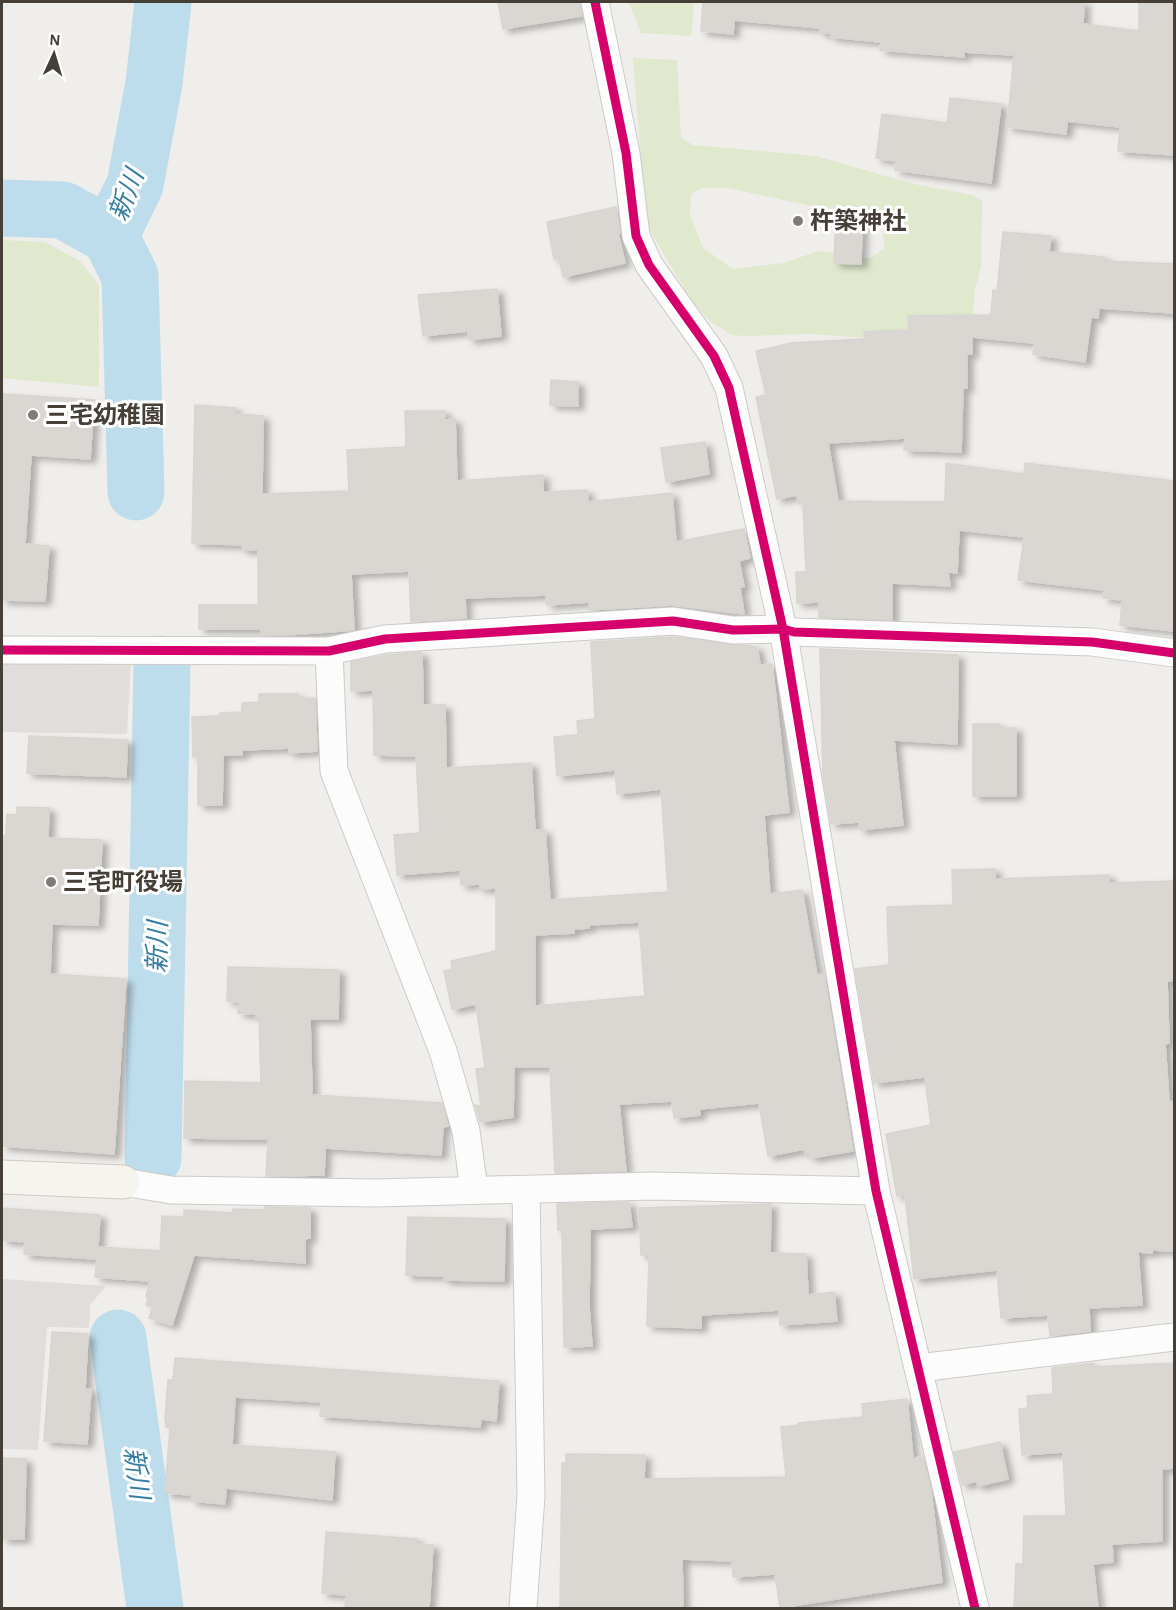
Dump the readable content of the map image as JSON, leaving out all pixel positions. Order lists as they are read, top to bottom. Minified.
{"water":["新川"],"places":["杵築神社","三宅幼稚園","三宅町役場"],"north":"top"}
